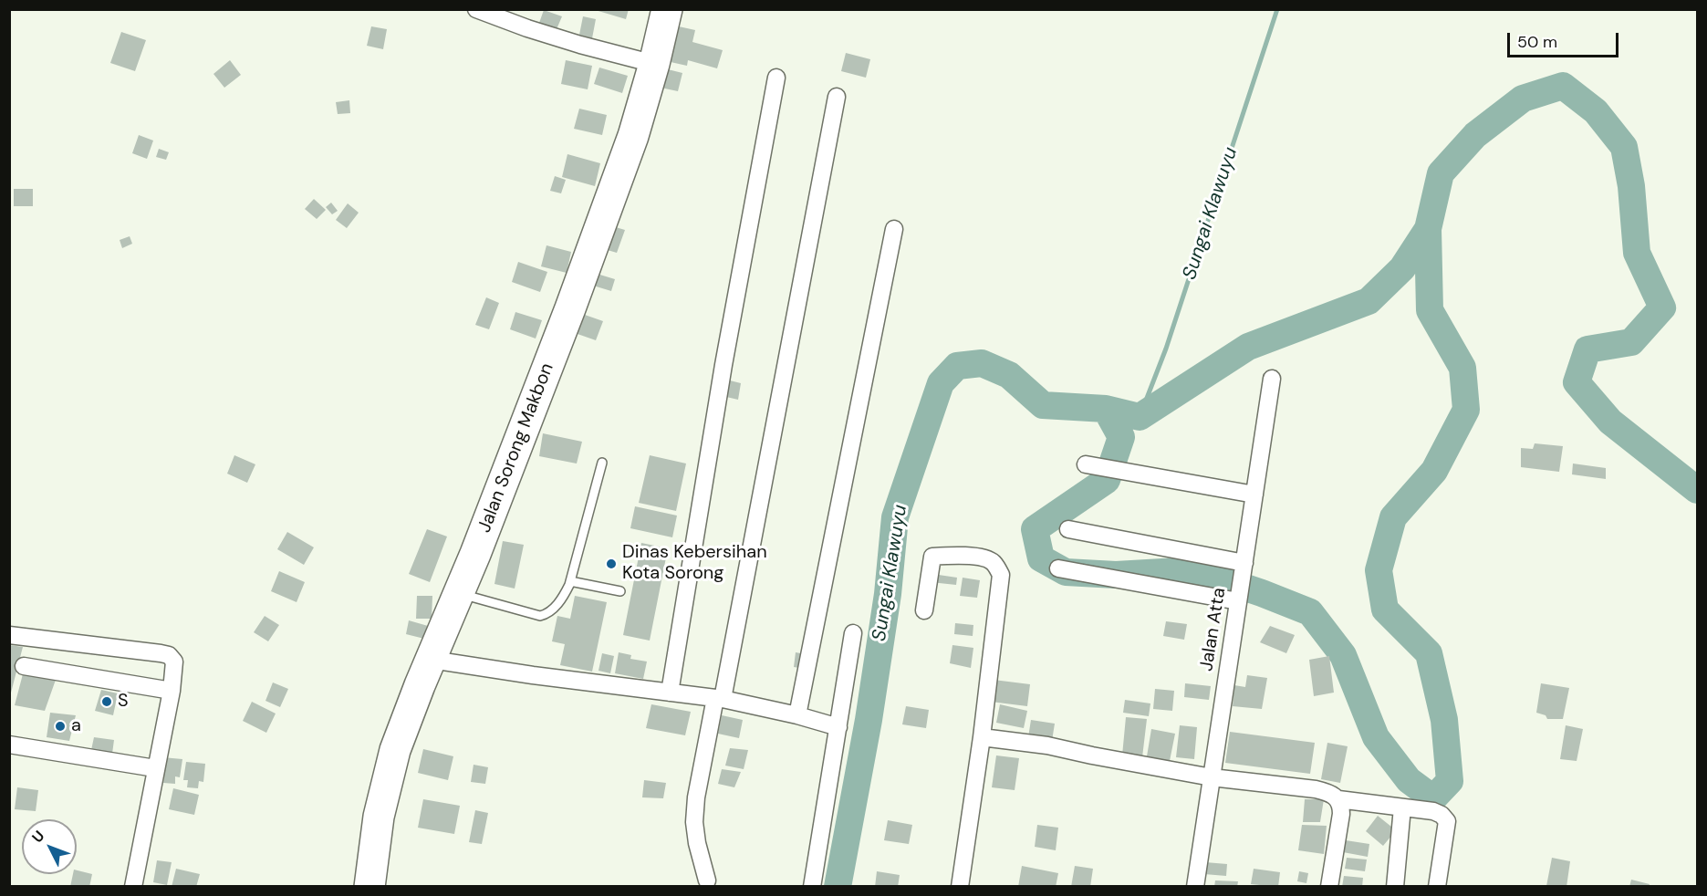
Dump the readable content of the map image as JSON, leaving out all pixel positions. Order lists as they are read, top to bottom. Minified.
{"streets":{"highway":["Jalan Sorong Makbon"],"street":["Jalan Atta"]},"water":["Sungai Klawuyu"],"places":["Dinas Kebersihan Kota Sorong","S","a"],"scale_bar":"50 m","north":"top left"}
